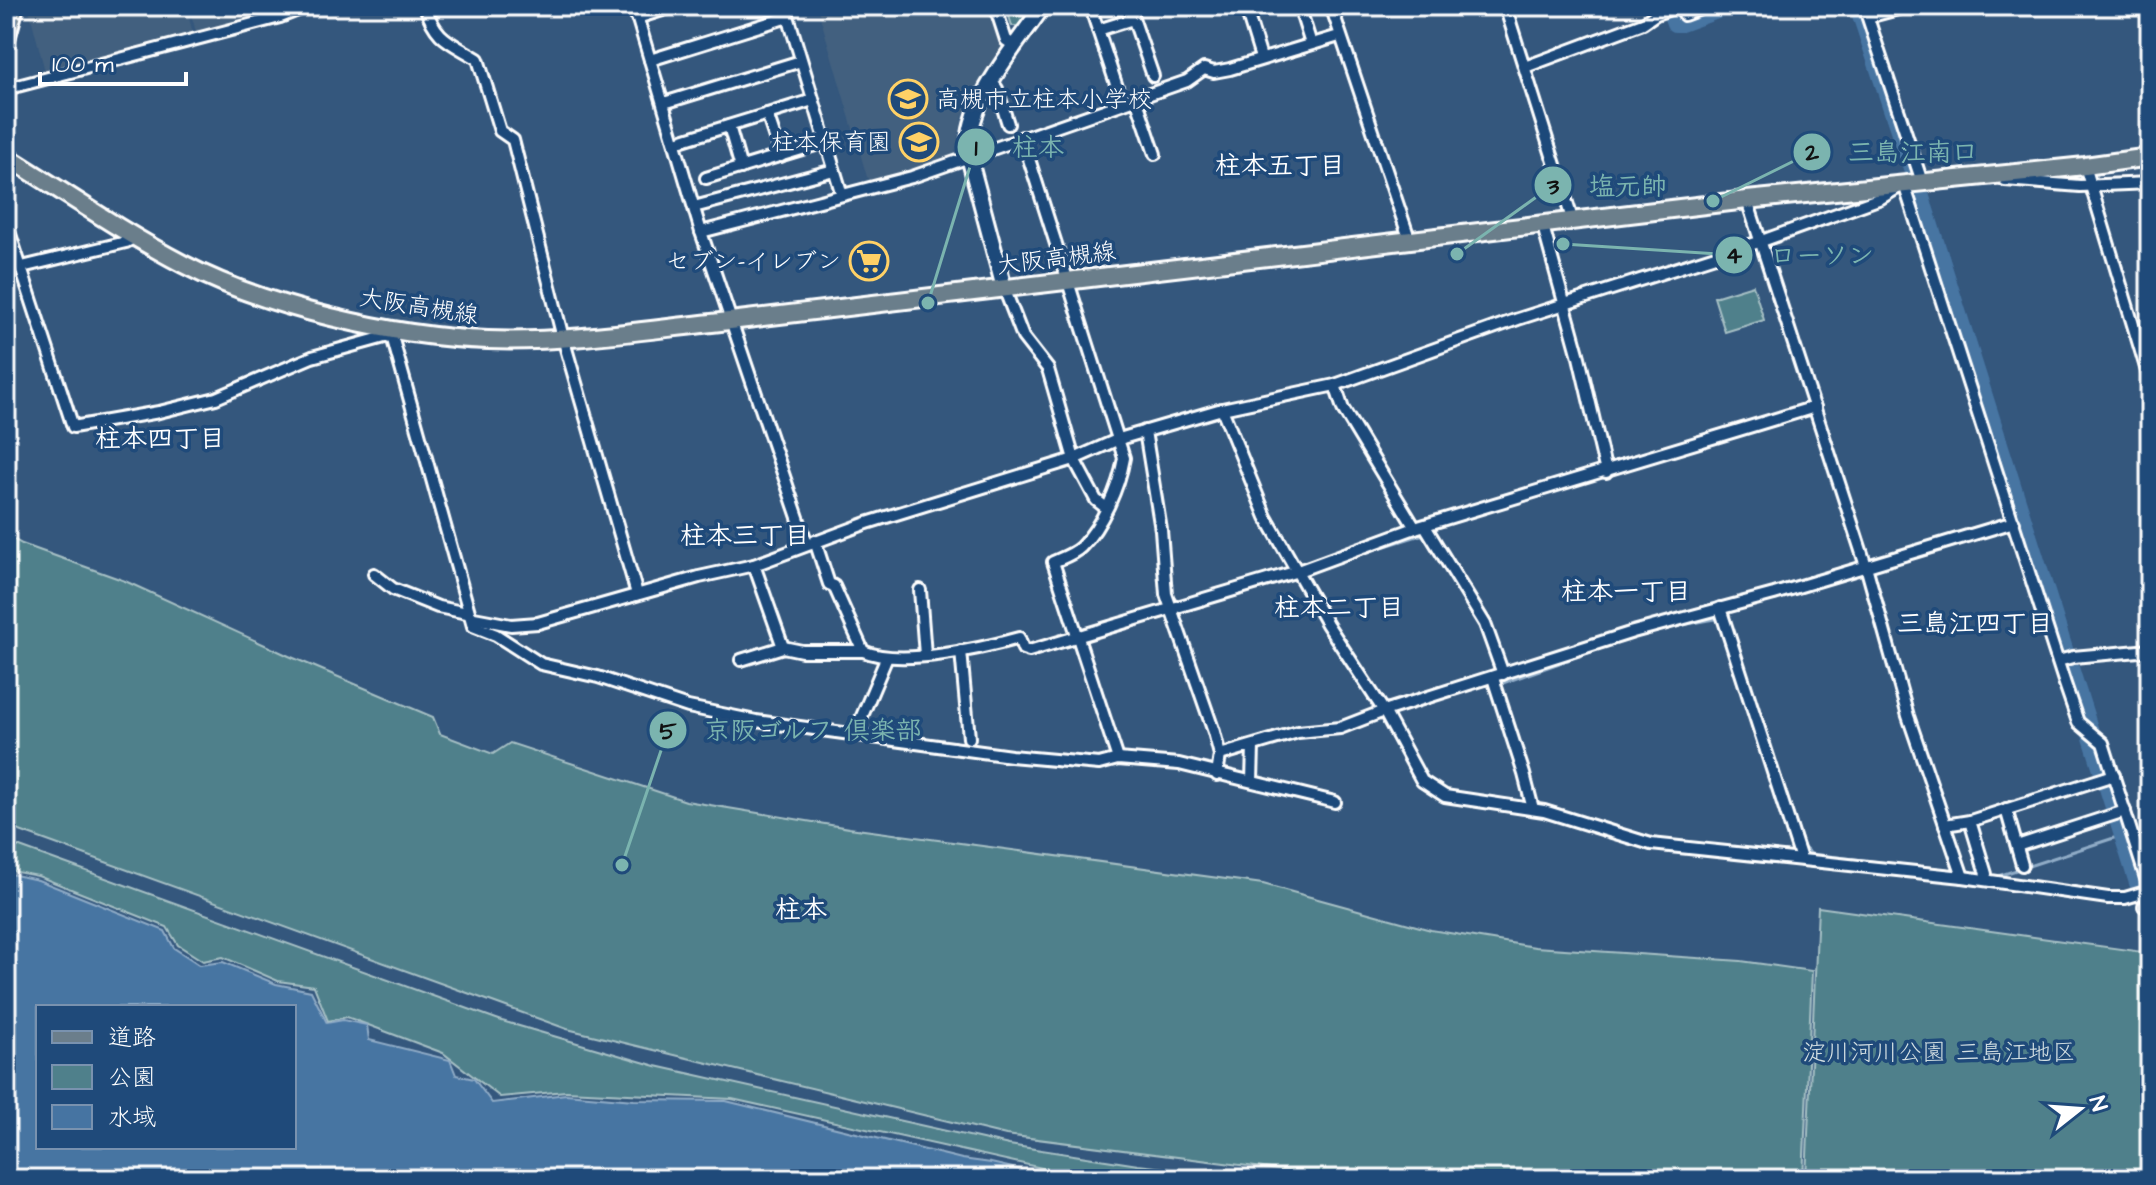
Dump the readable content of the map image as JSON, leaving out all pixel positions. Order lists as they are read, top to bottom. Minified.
{"streets":{"main road":["大阪高槻線"]},"districts":["柱本五丁目","柱本四丁目","柱本三丁目","柱本一丁目","柱本二丁目","三島江四丁目","柱本"],"parks":["淀川河川公園 三島江地区"],"places":{"school or university":["高槻市立柱本小学校","柱本保育園"],"other":["三島江南口","ローソン","塩元帥","柱本","京阪ゴルフ 倶楽部"],"supermarket":["セブン-イレブン"]},"legend":["道路","公園","水域"],"scale_bar":"100 m","north":"right"}
